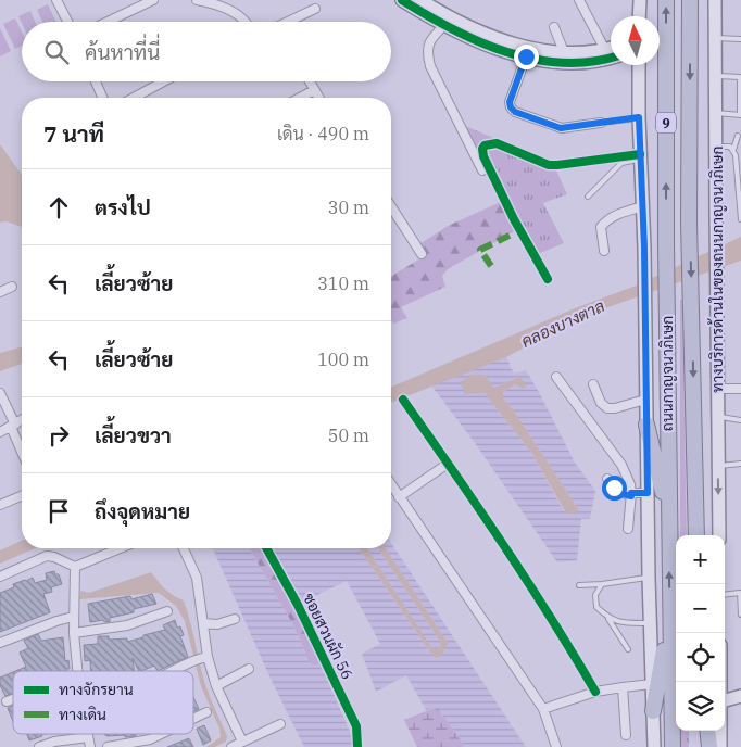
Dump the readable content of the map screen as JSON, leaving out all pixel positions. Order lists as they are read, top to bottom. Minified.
{"streets":{"highway":["9","ถนนกาญจนาภิเษก"],"main road":["ทางบริการด้านในของถนนกาญจนาภิเษก"],"street":["ซอยสวนผัก 56"]},"water":["คลองบางตาล"],"legend":["ทางจักรยาน","ทางเดิน"],"north":"top","page":{"search":"ค้นหาที่นี่","heading":["7 นาที","เดิน · 490 m"],"list":[["ตรงไป","30 m"],["เลี้ยวซ้าย","310 m"],["เลี้ยวซ้าย","100 m"],["เลี้ยวขวา","50 m"],"ถึงจุดหมาย"],"map_buttons":["+","−"]}}
